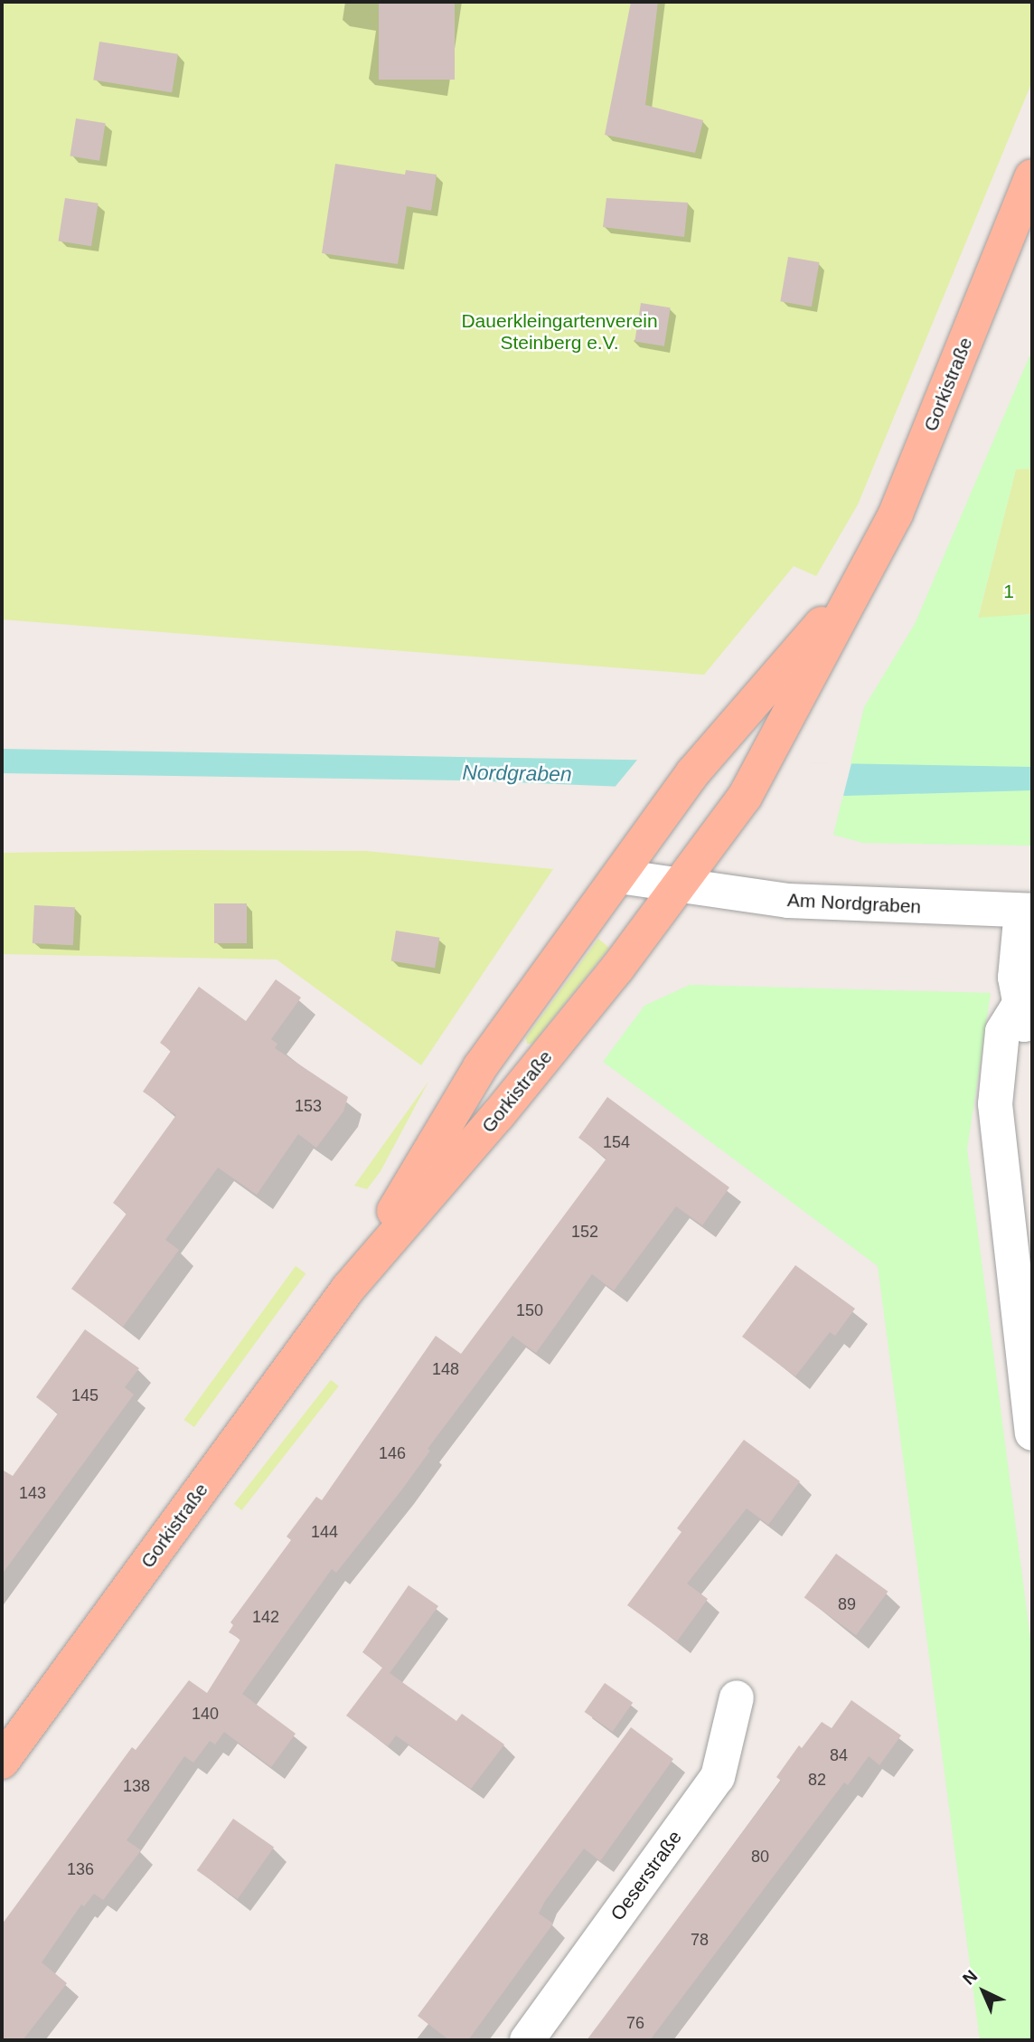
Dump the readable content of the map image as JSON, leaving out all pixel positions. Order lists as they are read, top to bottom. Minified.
{"streets":{"main road":["Gorkistraße"],"street":["Am Nordgraben","Oeserstraße"]},"crossings":[["Gorkistraße","Am Nordgraben"]],"water":["Nordgraben"],"parks":["Dauerkleingartenverein Steinberg e.V.","1"],"house_numbers":["153","154","152","150","148","145","146","143","144","89","142","140","84","82","138","80","136","78","76"],"north":"top left"}
